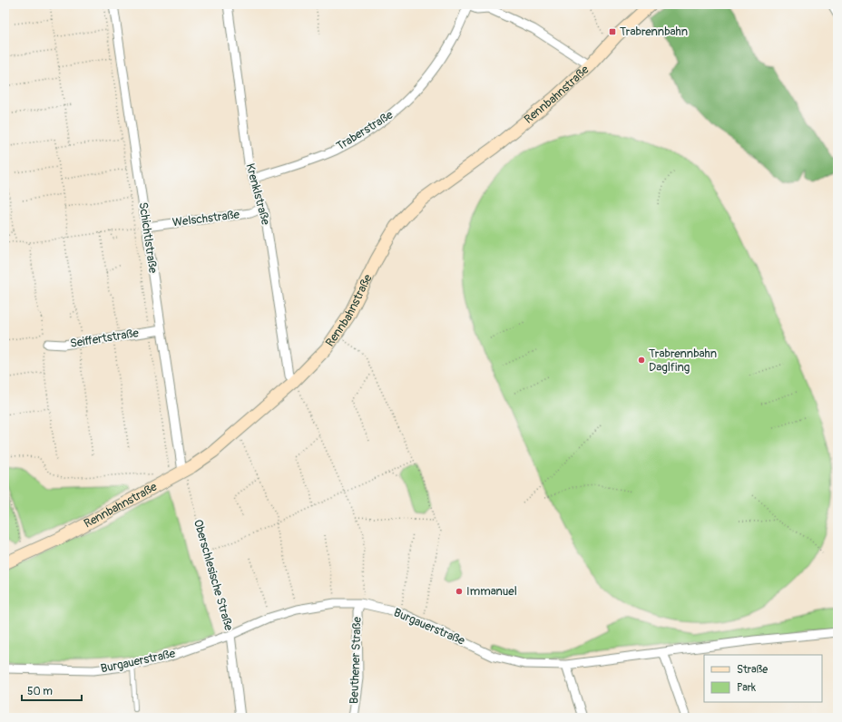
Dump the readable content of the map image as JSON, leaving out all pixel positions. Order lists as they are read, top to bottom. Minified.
{"streets":{"street":["Rennbahnstraße","Traberstraße","Krenklstraße","Welschstraße","Schichtlstraße","Seiffertstraße","Oberschlesische Straße","Burgauerstraße","Beuthener Straße"]},"crossings":[["Rennbahnstraße","Krenklstraße"],["Rennbahnstraße","Schichtlstraße"],["Rennbahnstraße","Oberschlesische Straße"],["Traberstraße","Krenklstraße"],["Krenklstraße","Welschstraße"],["Welschstraße","Schichtlstraße"],["Schichtlstraße","Seiffertstraße"],["Schichtlstraße","Oberschlesische Straße"],["Oberschlesische Straße","Burgauerstraße"],["Burgauerstraße","Beuthener Straße"]],"places":{"transit":["Trabrennbahn"],"other":["Trabrennbahn Daglfing","Immanuel"]},"legend":["Straße","Park"],"scale_bar":"50 m"}
